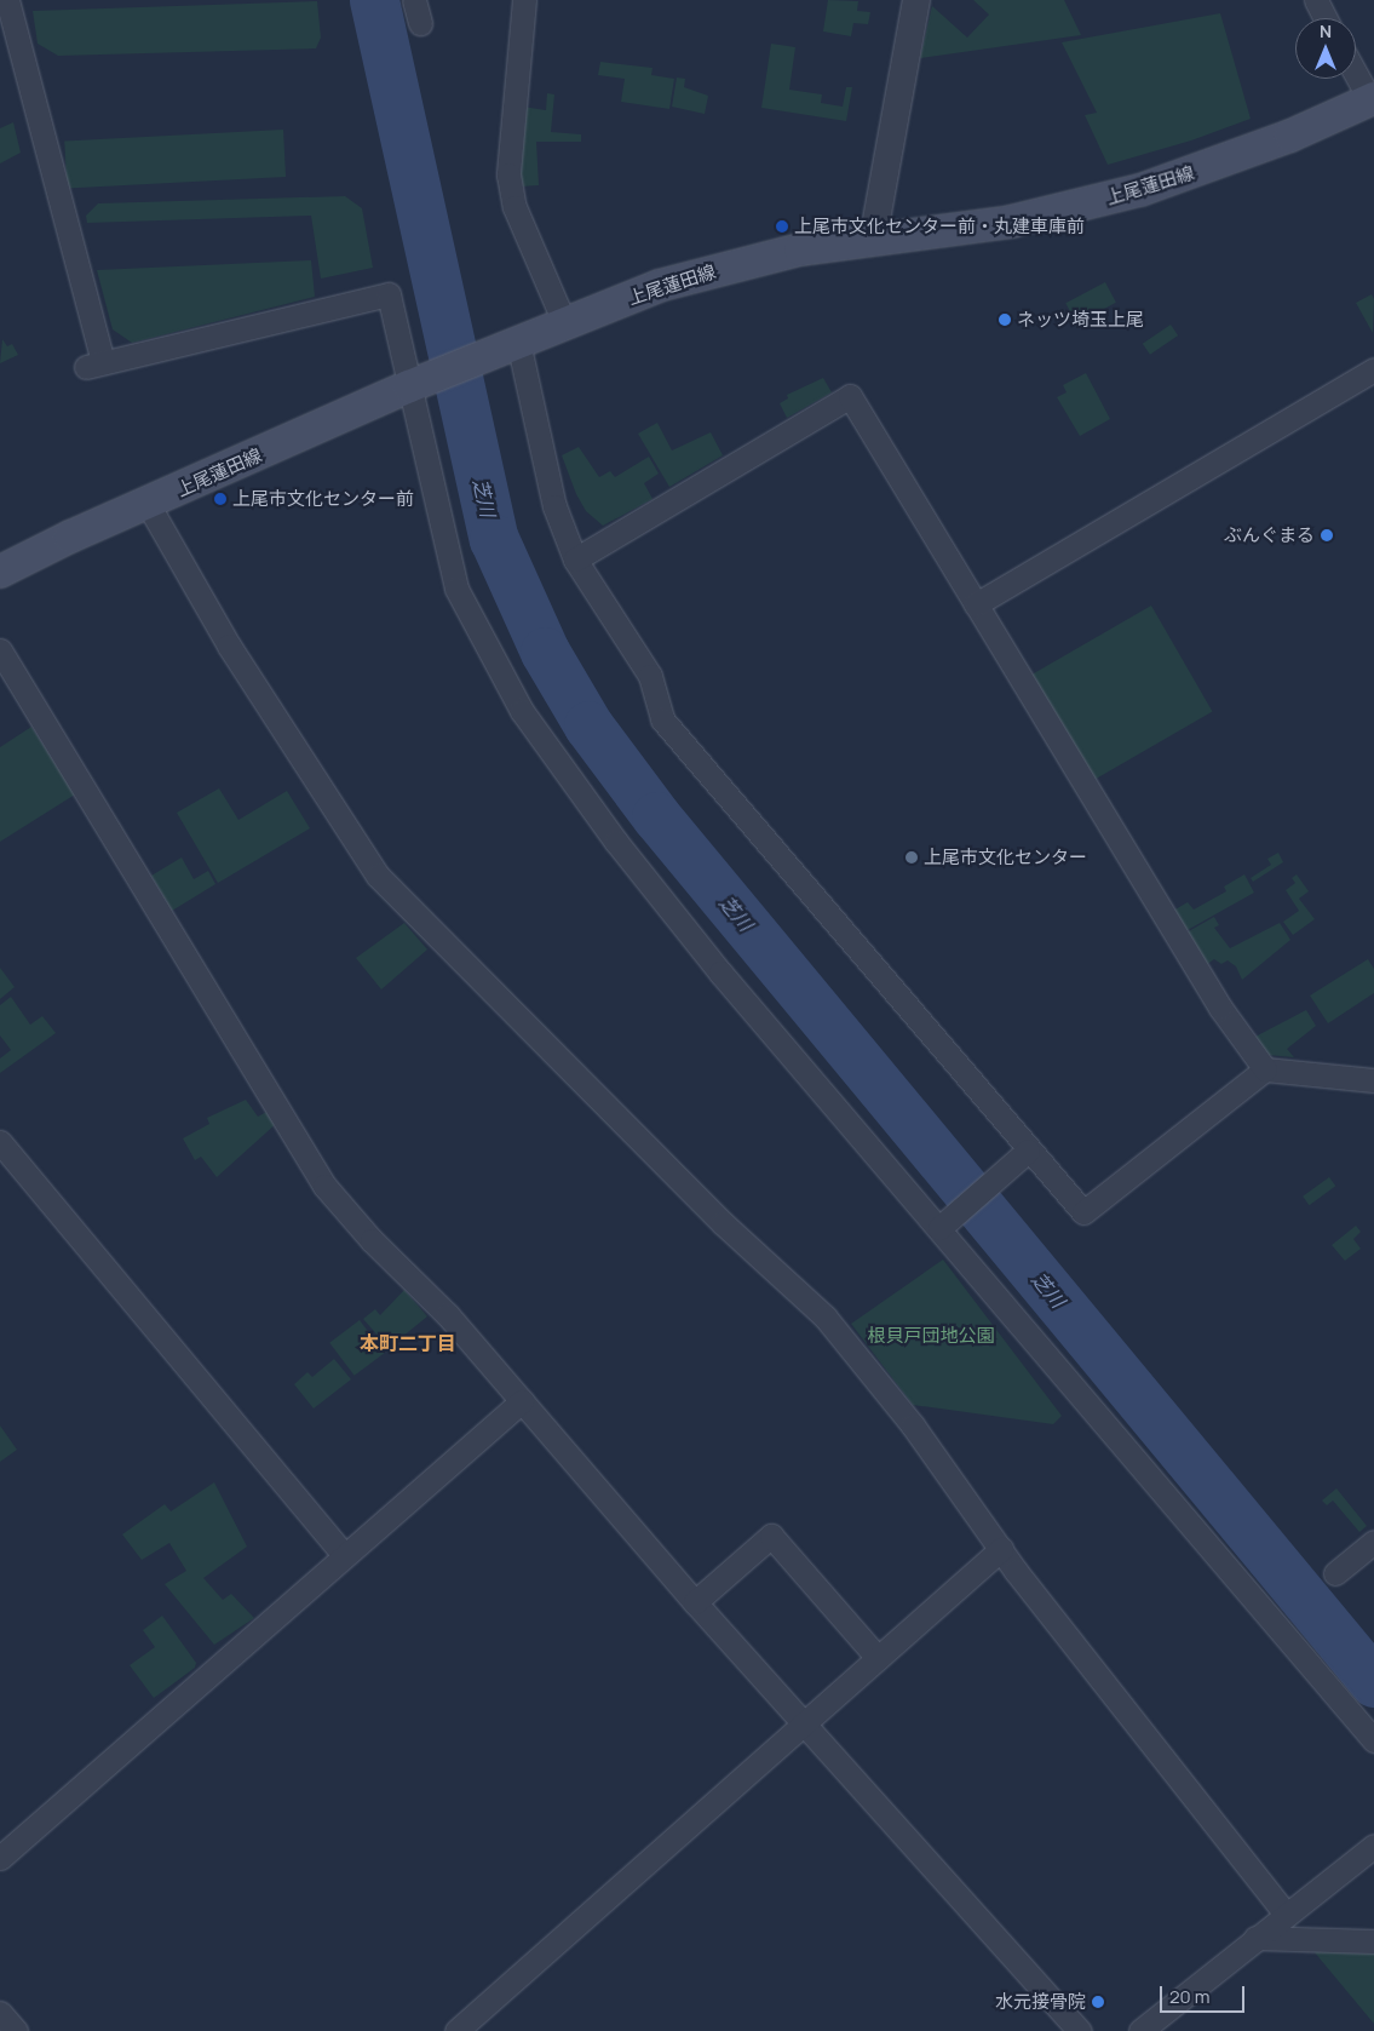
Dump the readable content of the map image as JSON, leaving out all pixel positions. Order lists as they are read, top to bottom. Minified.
{"streets":{"main road":["上尾蓮田線"]},"districts":["本町二丁目"],"water":["芝川"],"parks":["根貝戸団地公園"],"places":["上尾市文化センター前・丸建車庫前","ネッツ埼玉上尾","上尾市文化センター前","ぶんぐまる","上尾市文化センター","水元接骨院"],"scale_bar":"20 m","north":"top"}
